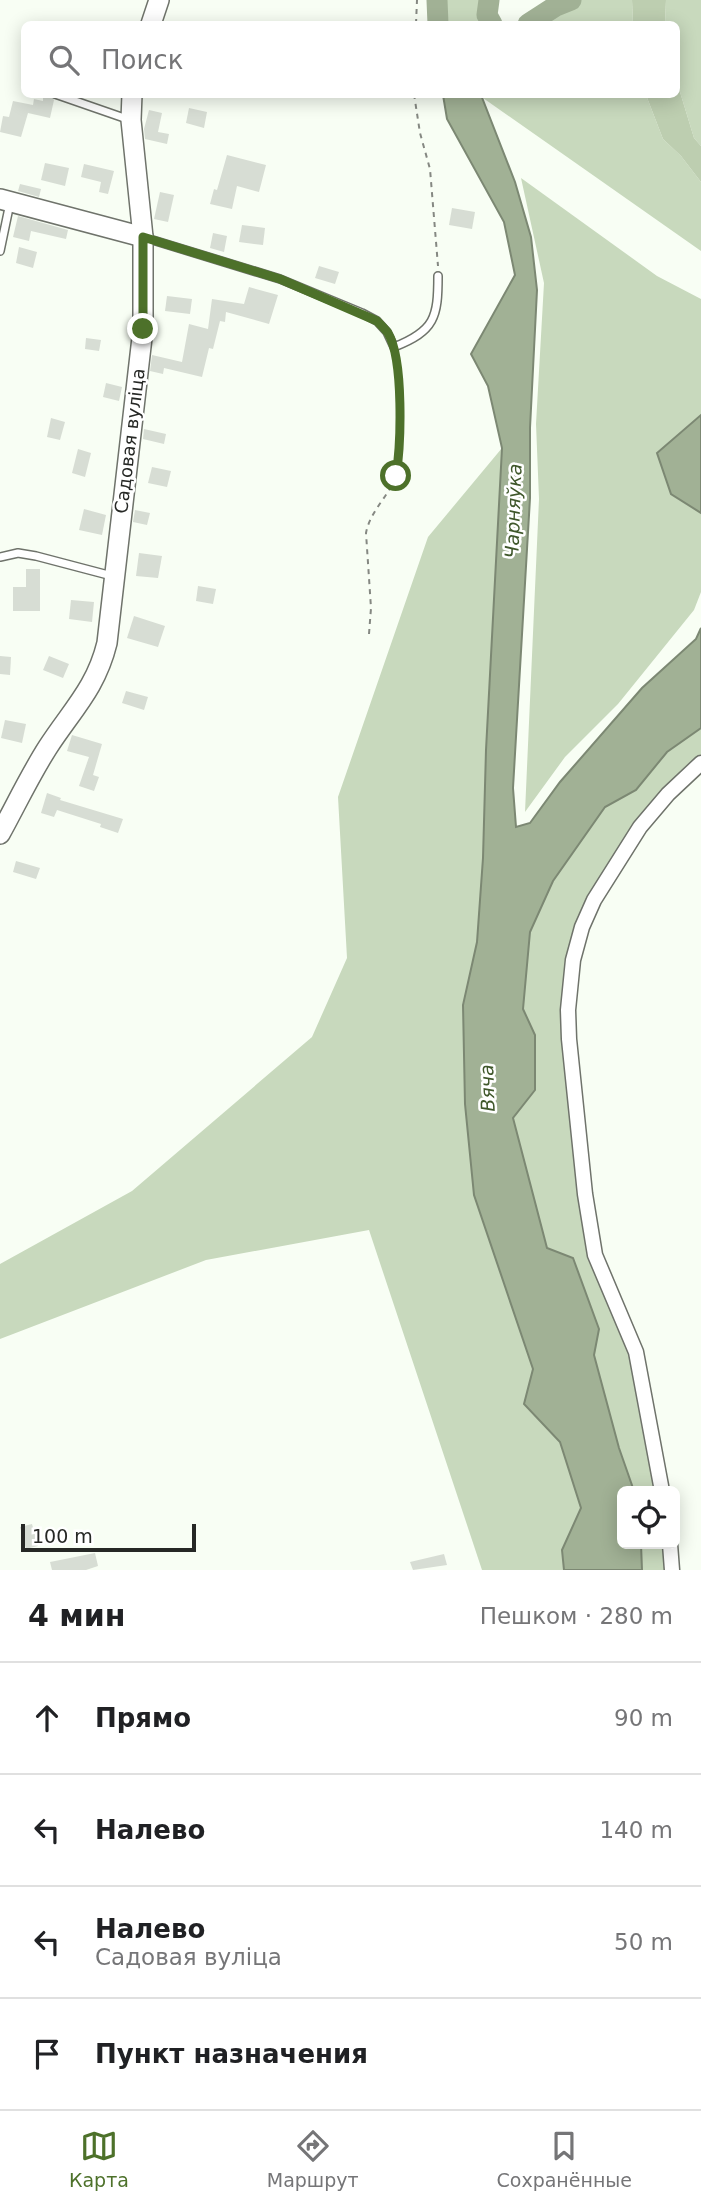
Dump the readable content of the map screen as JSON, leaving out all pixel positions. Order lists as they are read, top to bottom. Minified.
{"streets":{"street":["Садовая вуліца"]},"water":["Чарняўка","Вяча"],"scale_bar":"100 m","page":{"search":"Поиск","scale":"100 m","heading":["4 мин","Пешком · 280 m"],"list":[["Прямо","90 m"],["Налево","140 m"],["Налево","Садовая вуліца","50 m"],"Пункт назначения"],"nav":["Карта","Маршрут","Сохранённые"]}}
